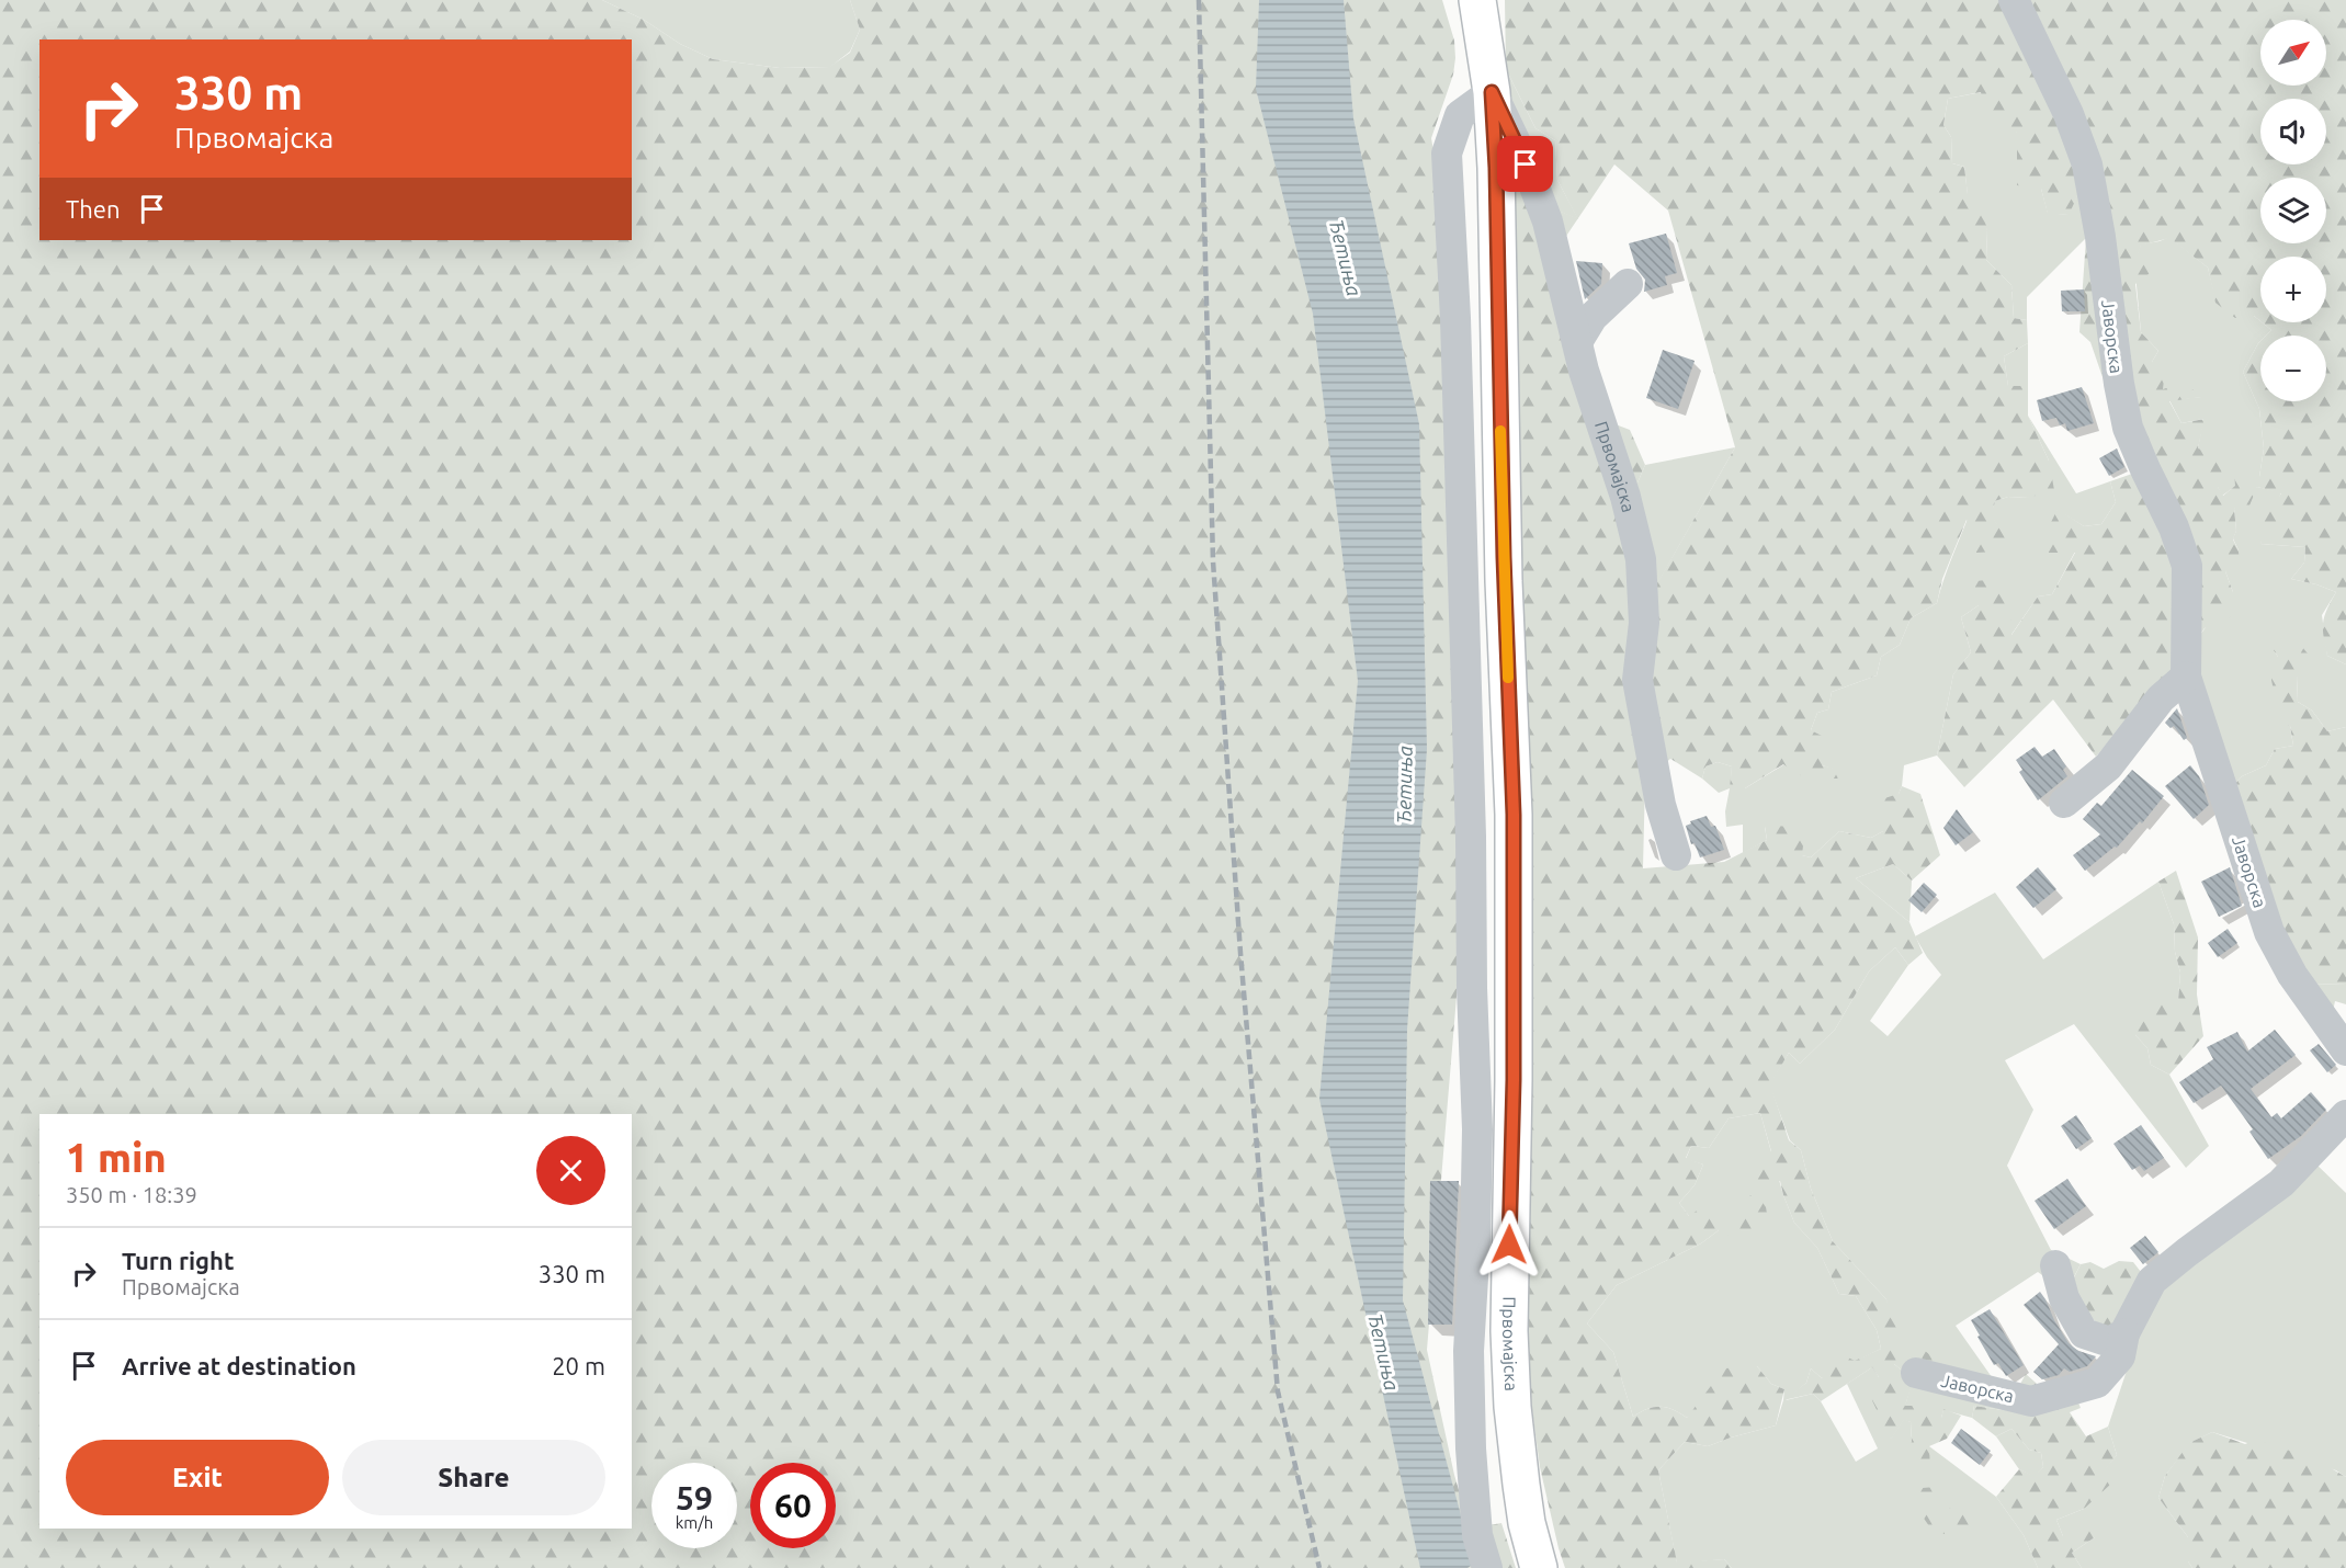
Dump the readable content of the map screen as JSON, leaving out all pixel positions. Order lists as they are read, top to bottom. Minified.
{"streets":{"main road":["Првомајска"],"street":["Јаворска"]},"water":["Ђетиња"],"north":"top right","page":{"map_buttons":["+","−"],"turn":["330 m","Првомајска"],"then":"Then","heading":["1 min","350 m · 18:39"],"list":[{"name":"Turn right","note":"Првомајска","value":"330 m"},{"name":"Arrive at destination","value":"20 m"}],"buttons":["Exit","Share"],"speed":"59 km/h","limit":"60"}}
